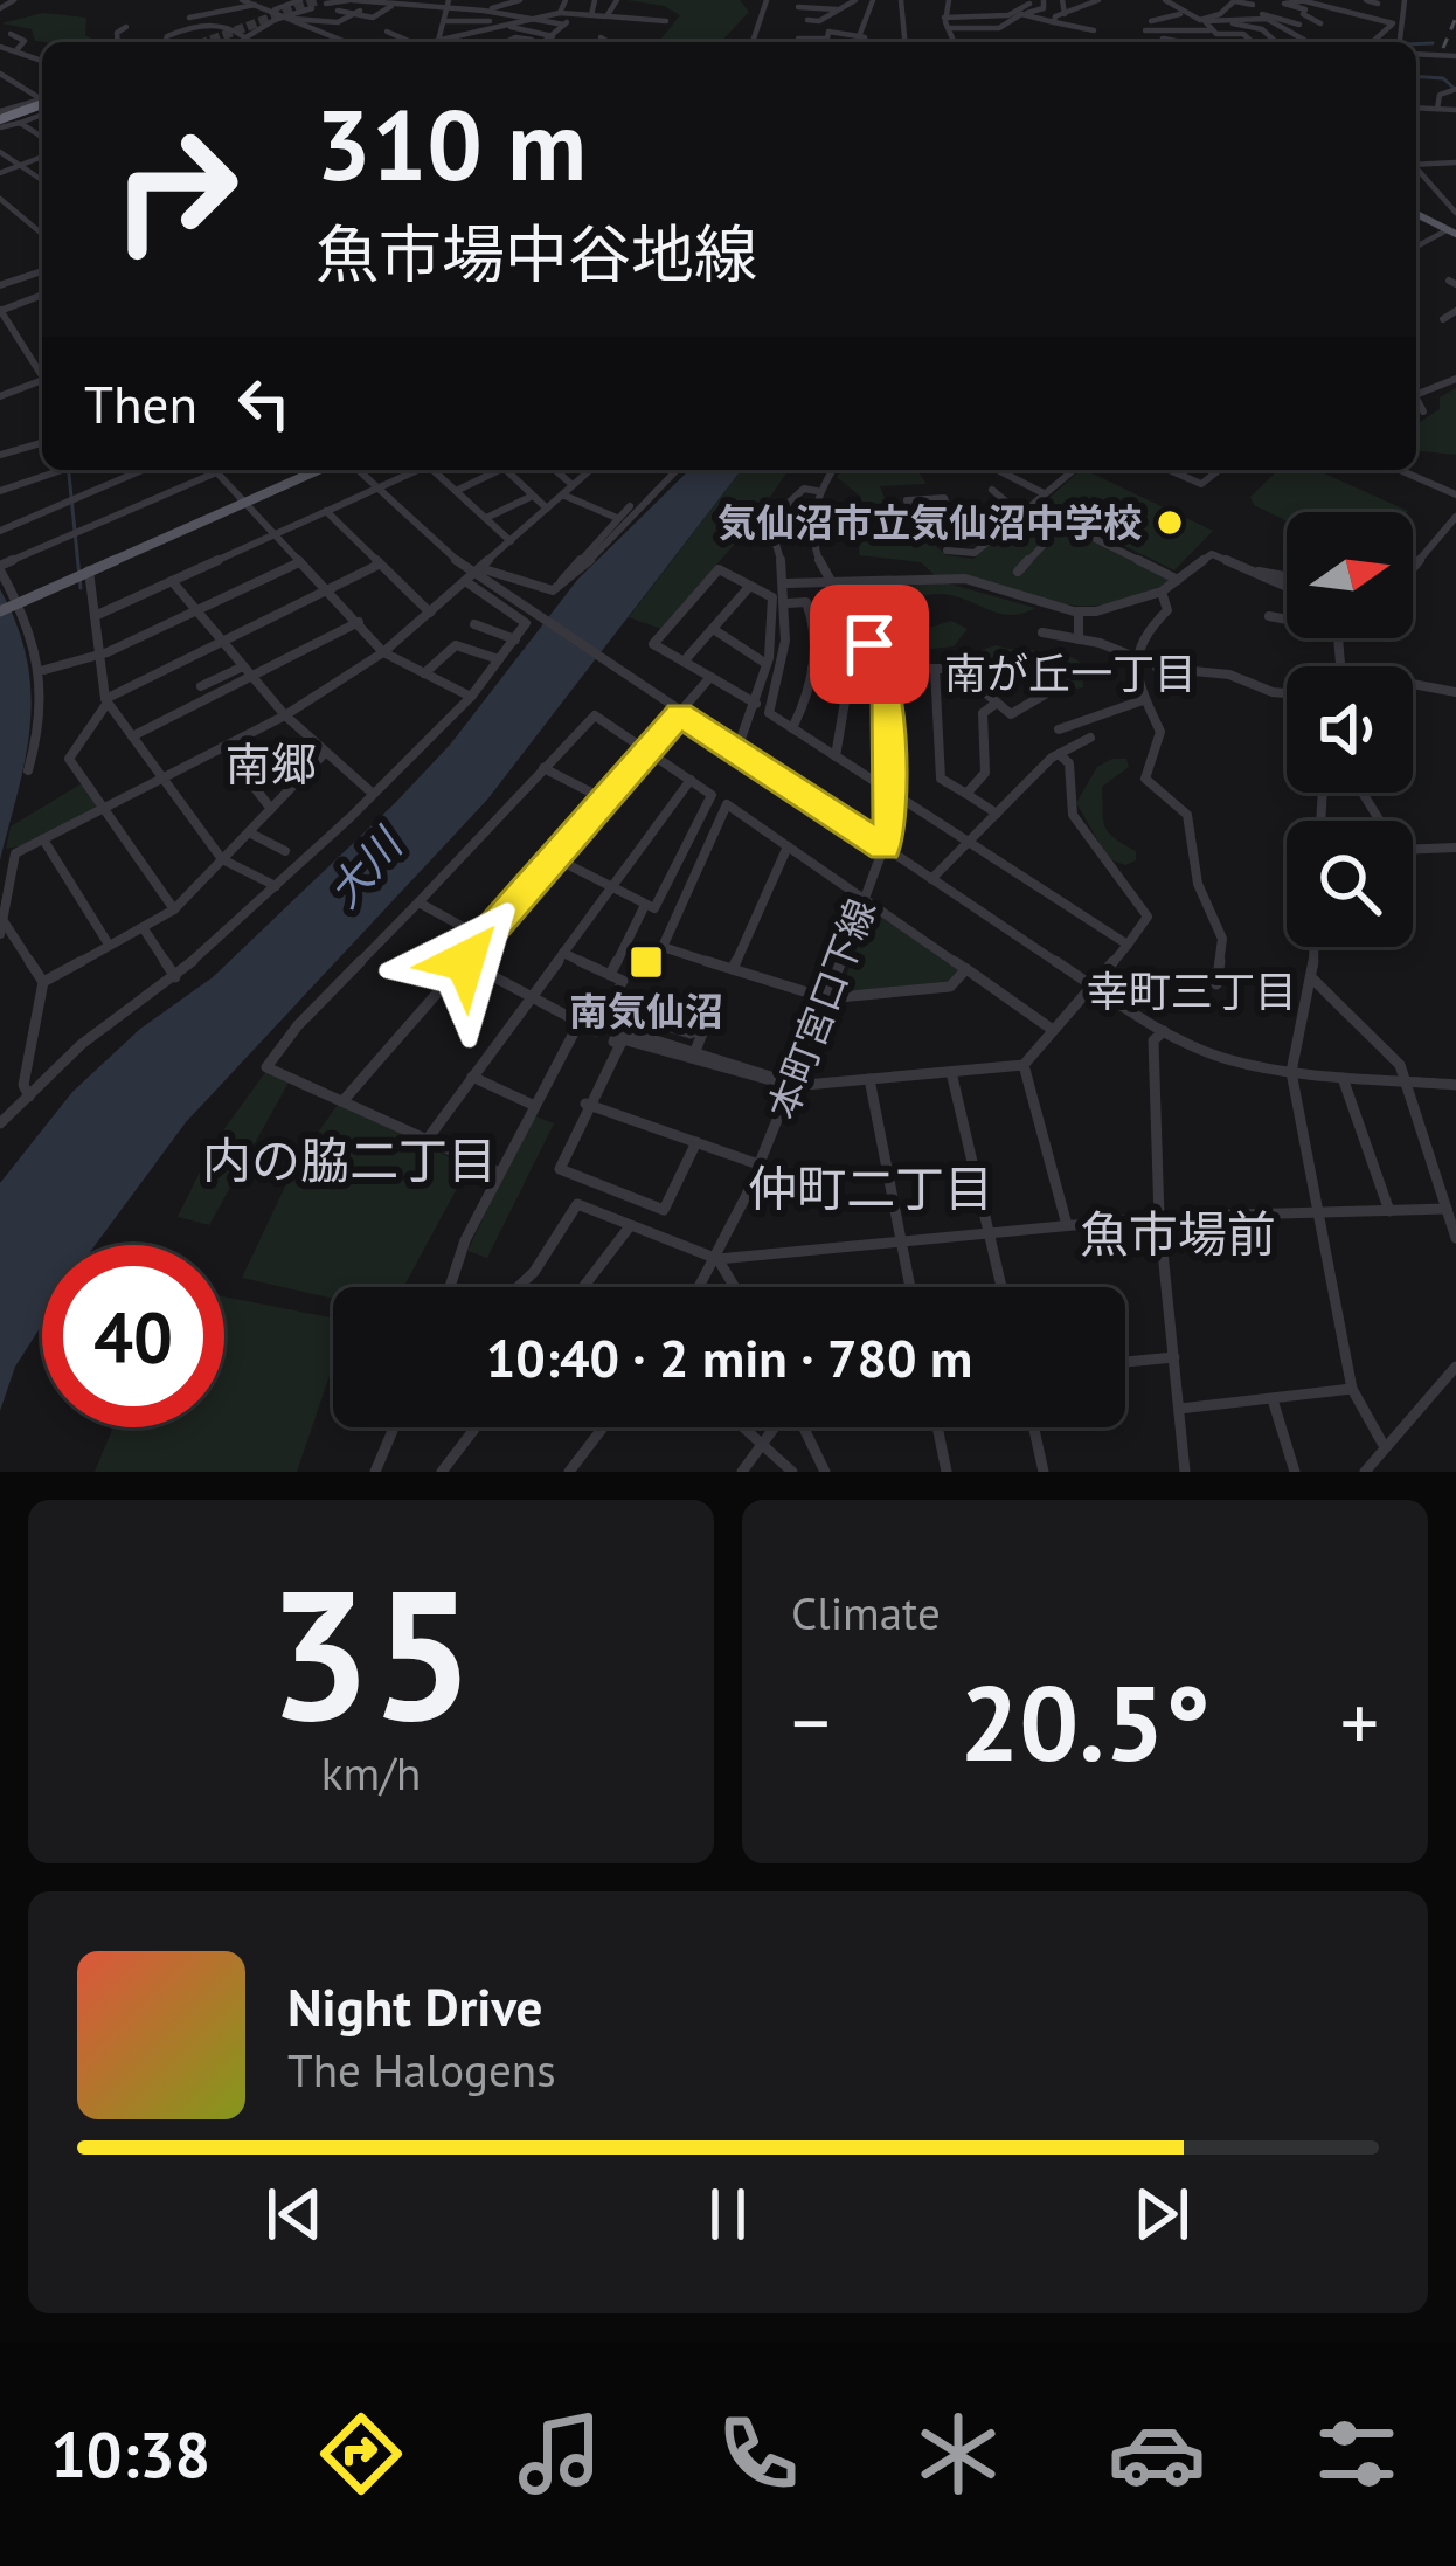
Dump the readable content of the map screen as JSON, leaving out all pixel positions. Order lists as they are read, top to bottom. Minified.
{"streets":{"street":["本町宮口下線"]},"districts":["南が丘一丁目","南郷","幸町三丁目","内の脇二丁目","仲町二丁目","魚市場前"],"water":["大川"],"places":{"other":["気仙沼市立気仙沼中学校"],"transit":["南気仙沼"]},"north":"right","page":{"turn":["310 m","魚市場中谷地線"],"then":"Then","limit":"40","trip":"10:40 · 2 min · 780 m","tile":[["35","km/h"],"Climate"],"heat":["−","20.5°","+"],"song":["Night Drive","The Halogens"],"tabs":"10:38"}}
